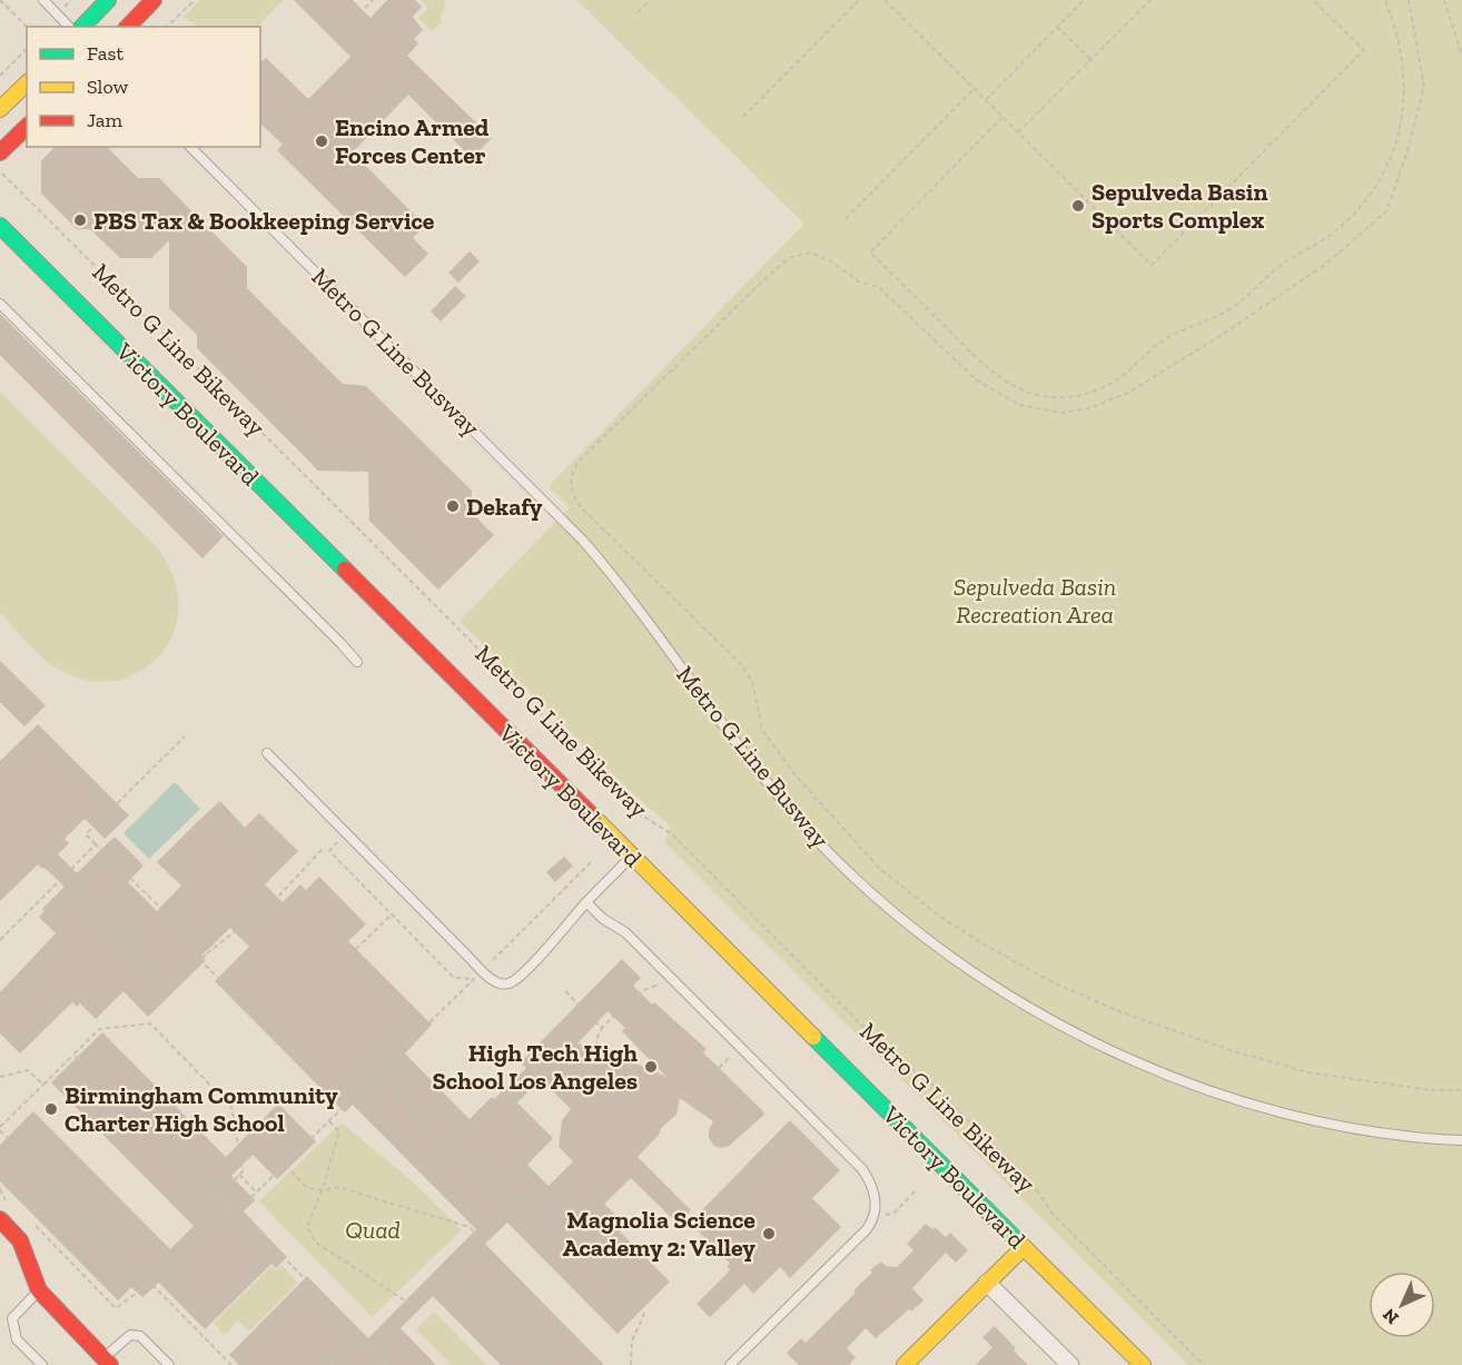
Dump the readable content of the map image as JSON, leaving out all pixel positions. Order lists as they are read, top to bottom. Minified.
{"streets":{"main road":["Victory Boulevard"],"lane":["Metro G Line Busway"],"path":["Metro G Line Bikeway"]},"parks":["Sepulveda Basin Recreation Area","Quad"],"places":["Encino Armed Forces Center","Sepulveda Basin Sports Complex","PBS Tax & Bookkeeping Service","Dekafy","High Tech High School Los Angeles","Birmingham Community Charter High School","Magnolia Science Academy 2: Valley"],"legend":["Fast","Slow","Jam"],"north":"bottom left"}
